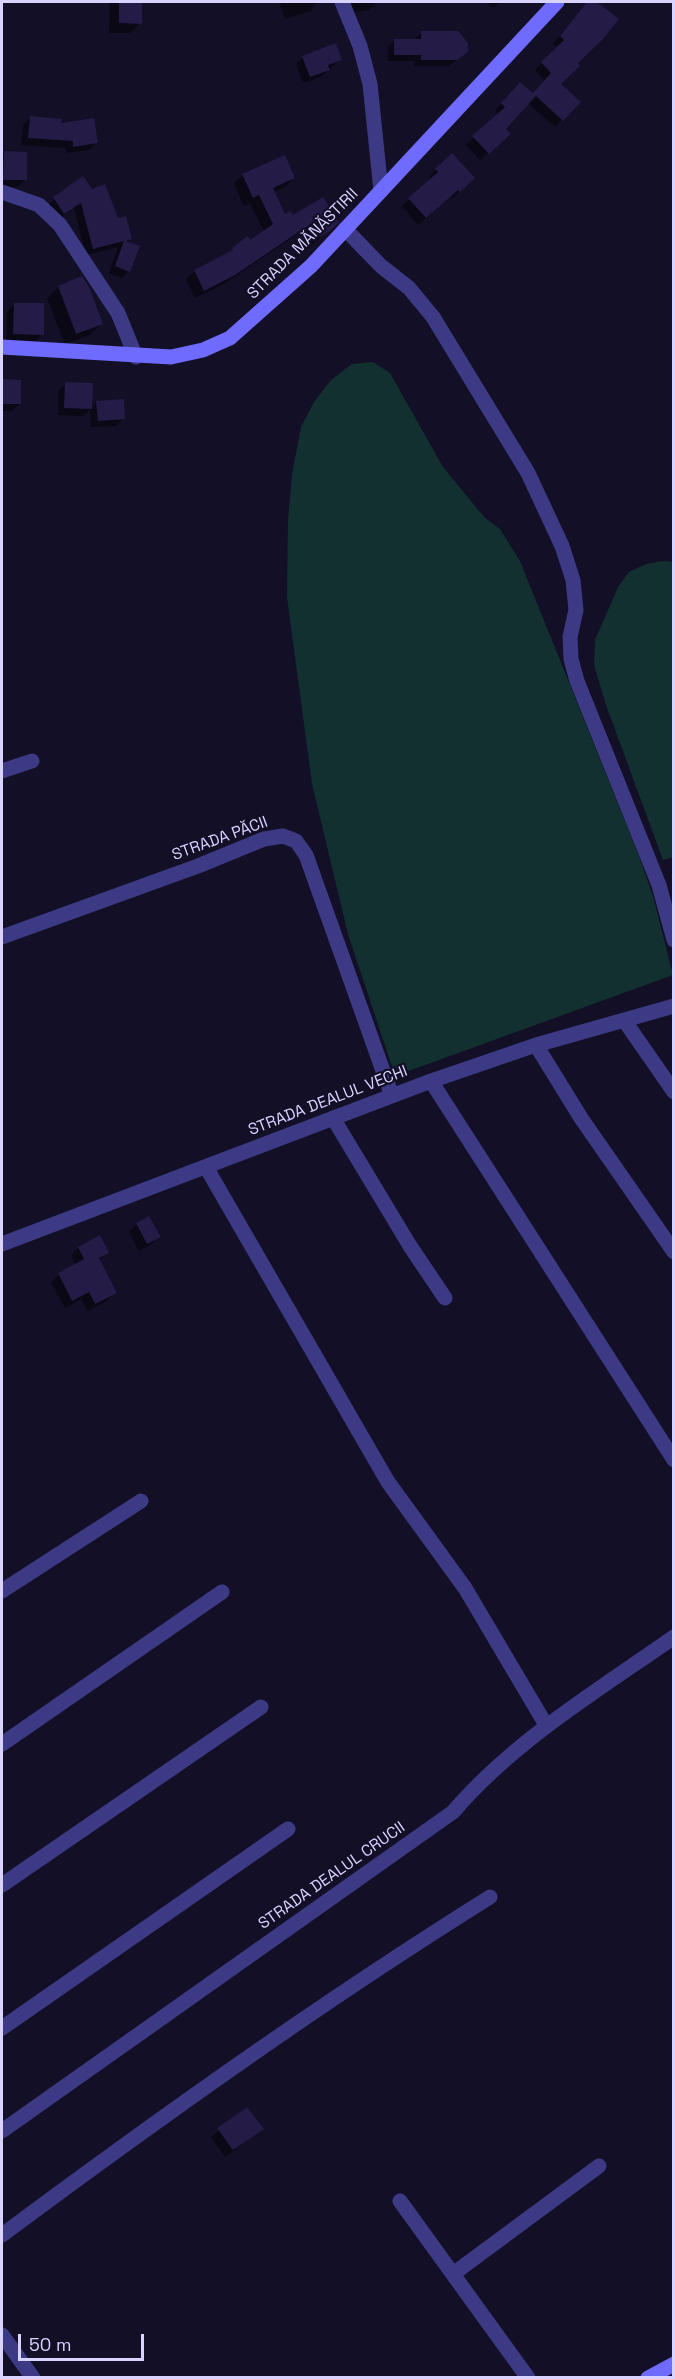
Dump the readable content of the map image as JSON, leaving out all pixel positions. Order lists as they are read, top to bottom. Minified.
{"streets":{"street":["STRADA MĂNĂSTIRII","STRADA PĂCII","STRADA DEALUL VECHI","STRADA DEALUL CRUCII"]},"crossings":[["STRADA PĂCII","STRADA DEALUL VECHI"]],"scale_bar":"50 m"}
